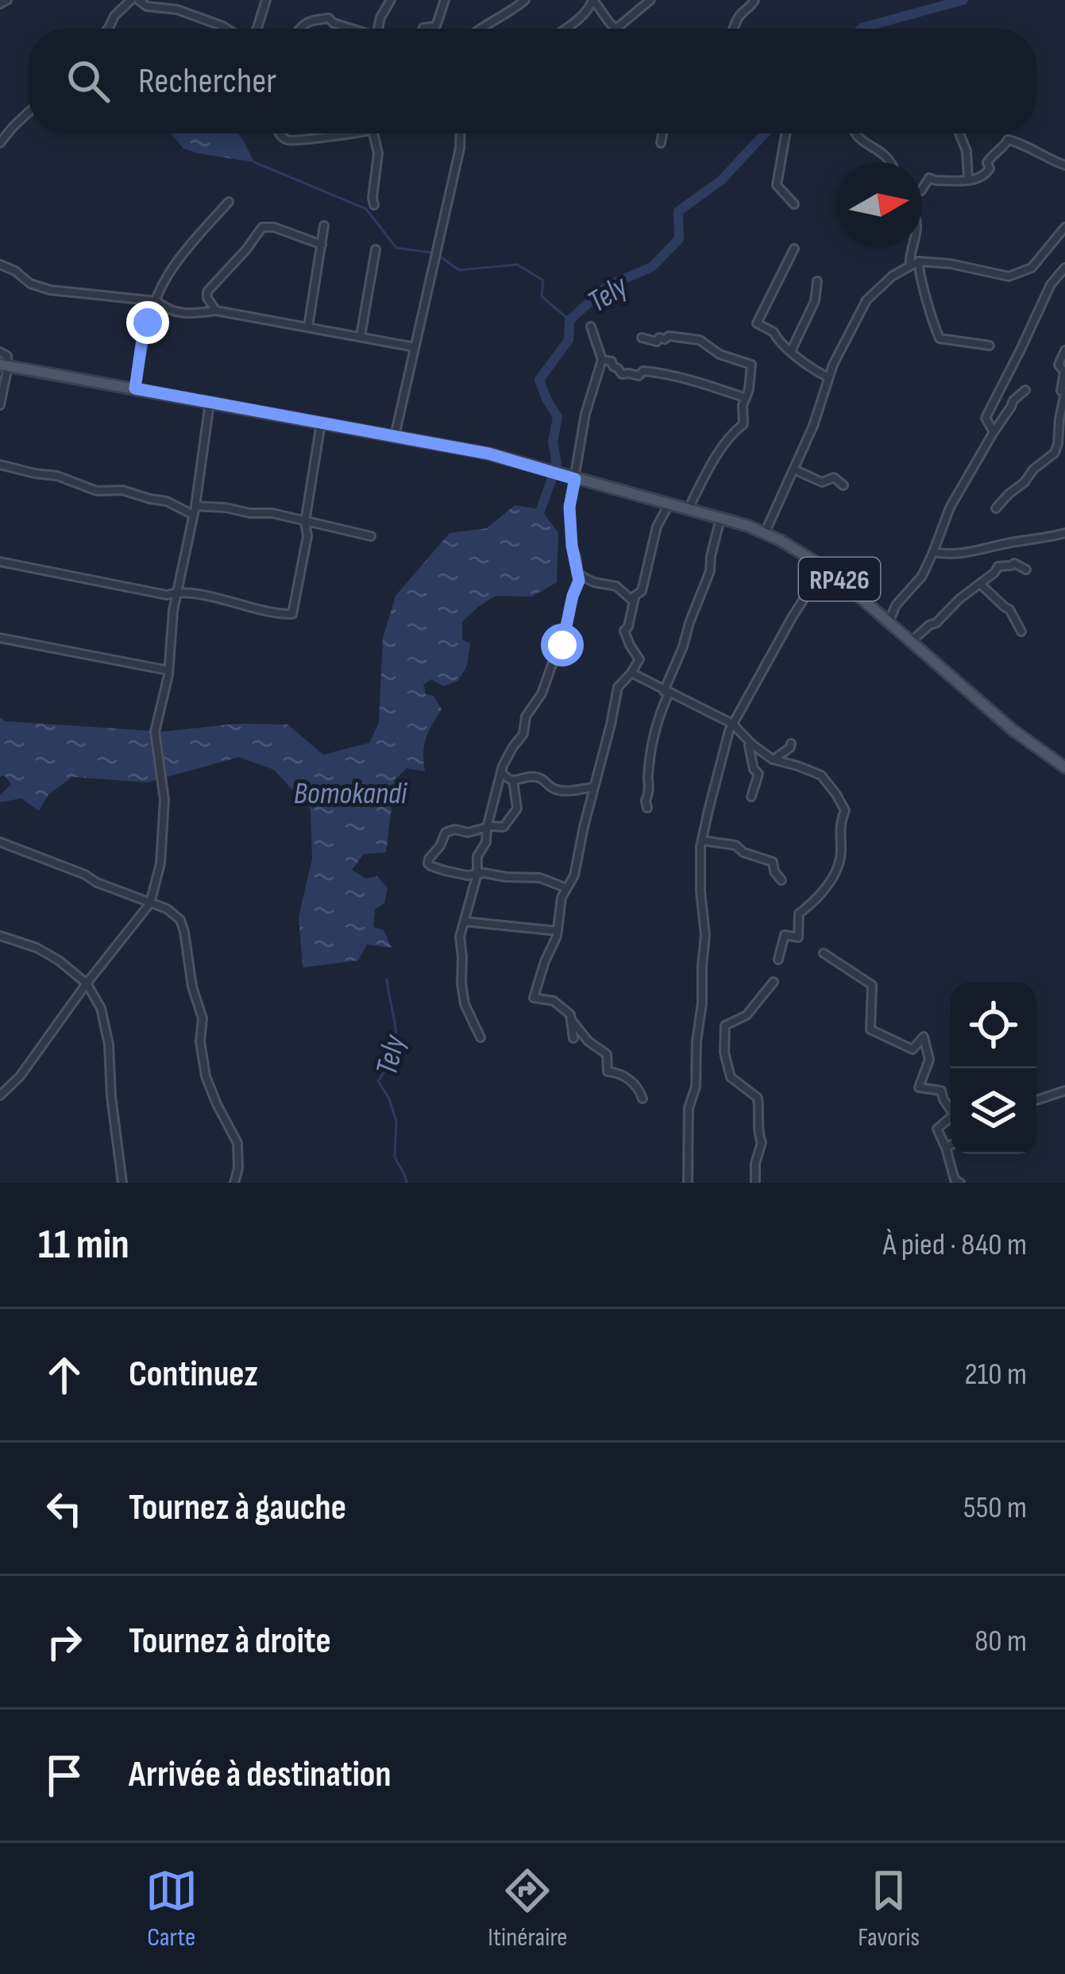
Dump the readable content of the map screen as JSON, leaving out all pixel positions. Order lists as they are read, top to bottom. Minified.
{"streets":{"main road":["RP426"]},"water":["Tely","Bomokandi"],"north":"right","page":{"search":"Rechercher","heading":["11 min","À pied · 840 m"],"list":[["Continuez","210 m"],["Tournez à gauche","550 m"],["Tournez à droite","80 m"],"Arrivée à destination"],"nav":["Carte","Itinéraire","Favoris"]}}
